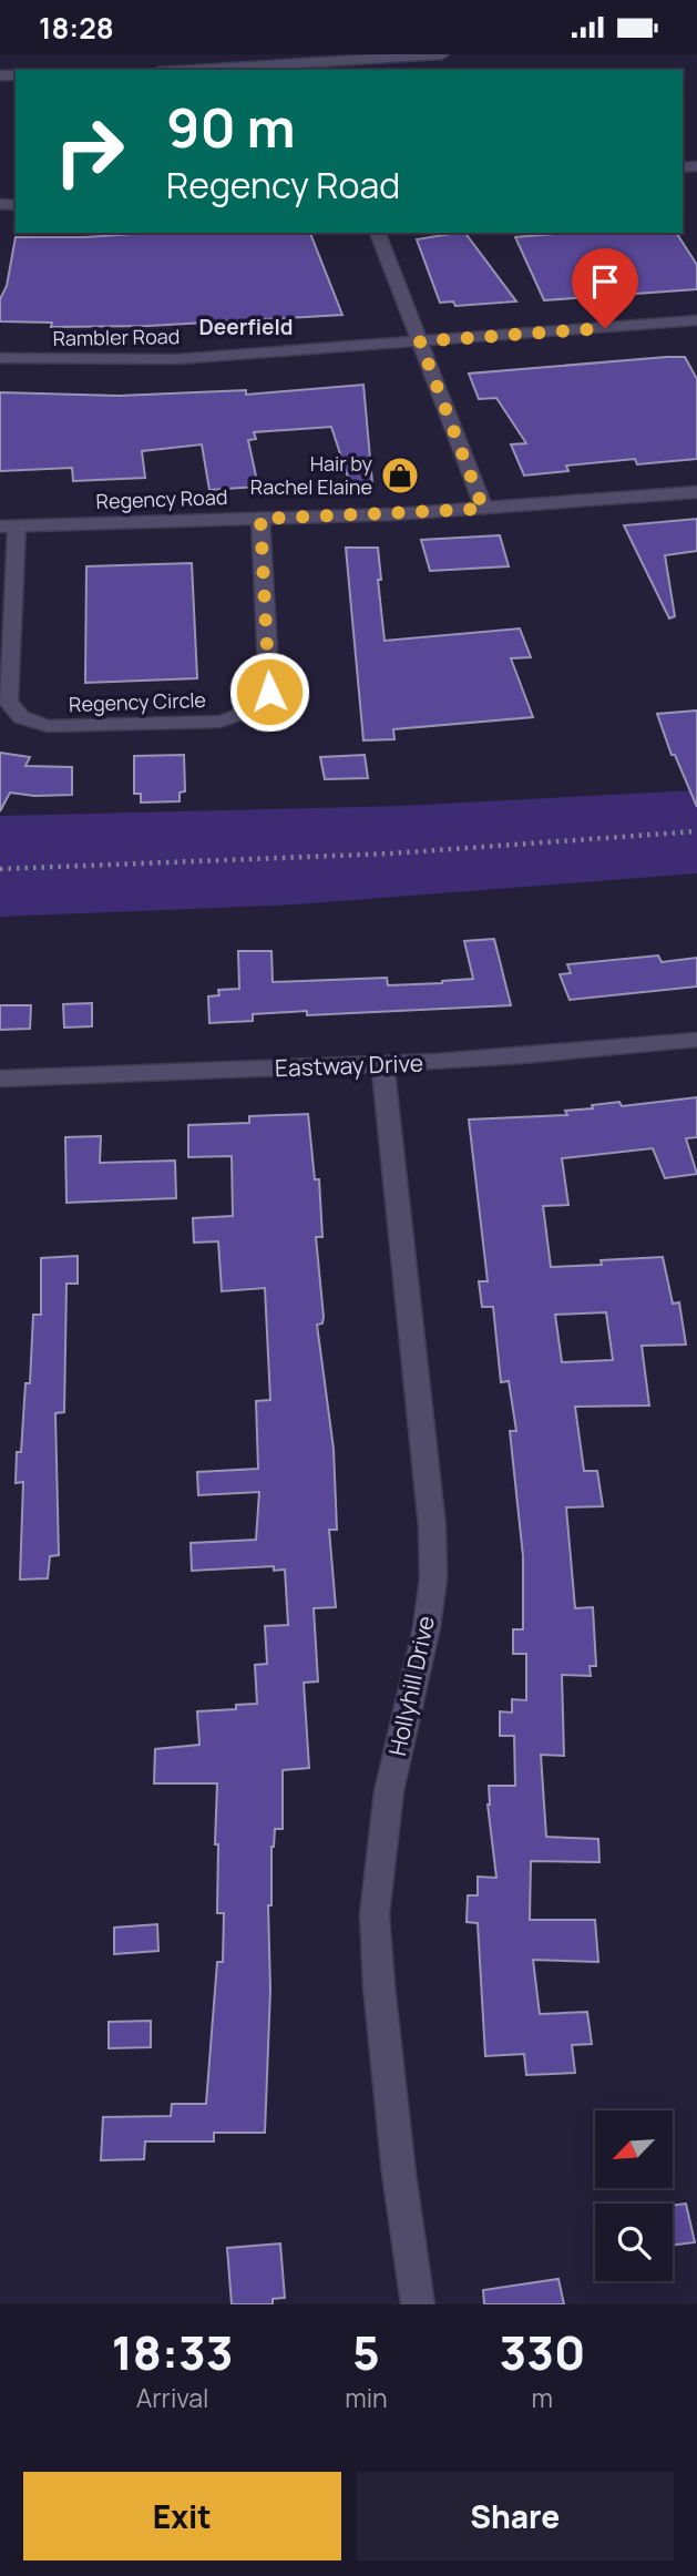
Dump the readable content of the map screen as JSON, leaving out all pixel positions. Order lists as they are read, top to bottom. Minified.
{"streets":{"street":["Rambler Road","Regency Road","Regency Circle","Eastway Drive","Hollyhill Drive"]},"crossings":[["Regency Road","Regency Circle"],["Eastway Drive","Hollyhill Drive"]],"districts":["Deerfield"],"places":{"shop":["Hair by Rachel Elaine"]},"north":"bottom left","page":{"status":"18:28","turn":["90 m","Regency Road"],"eta":["18:33","Arrival","5","min","330","m"],"buttons":["Exit","Share"]}}
